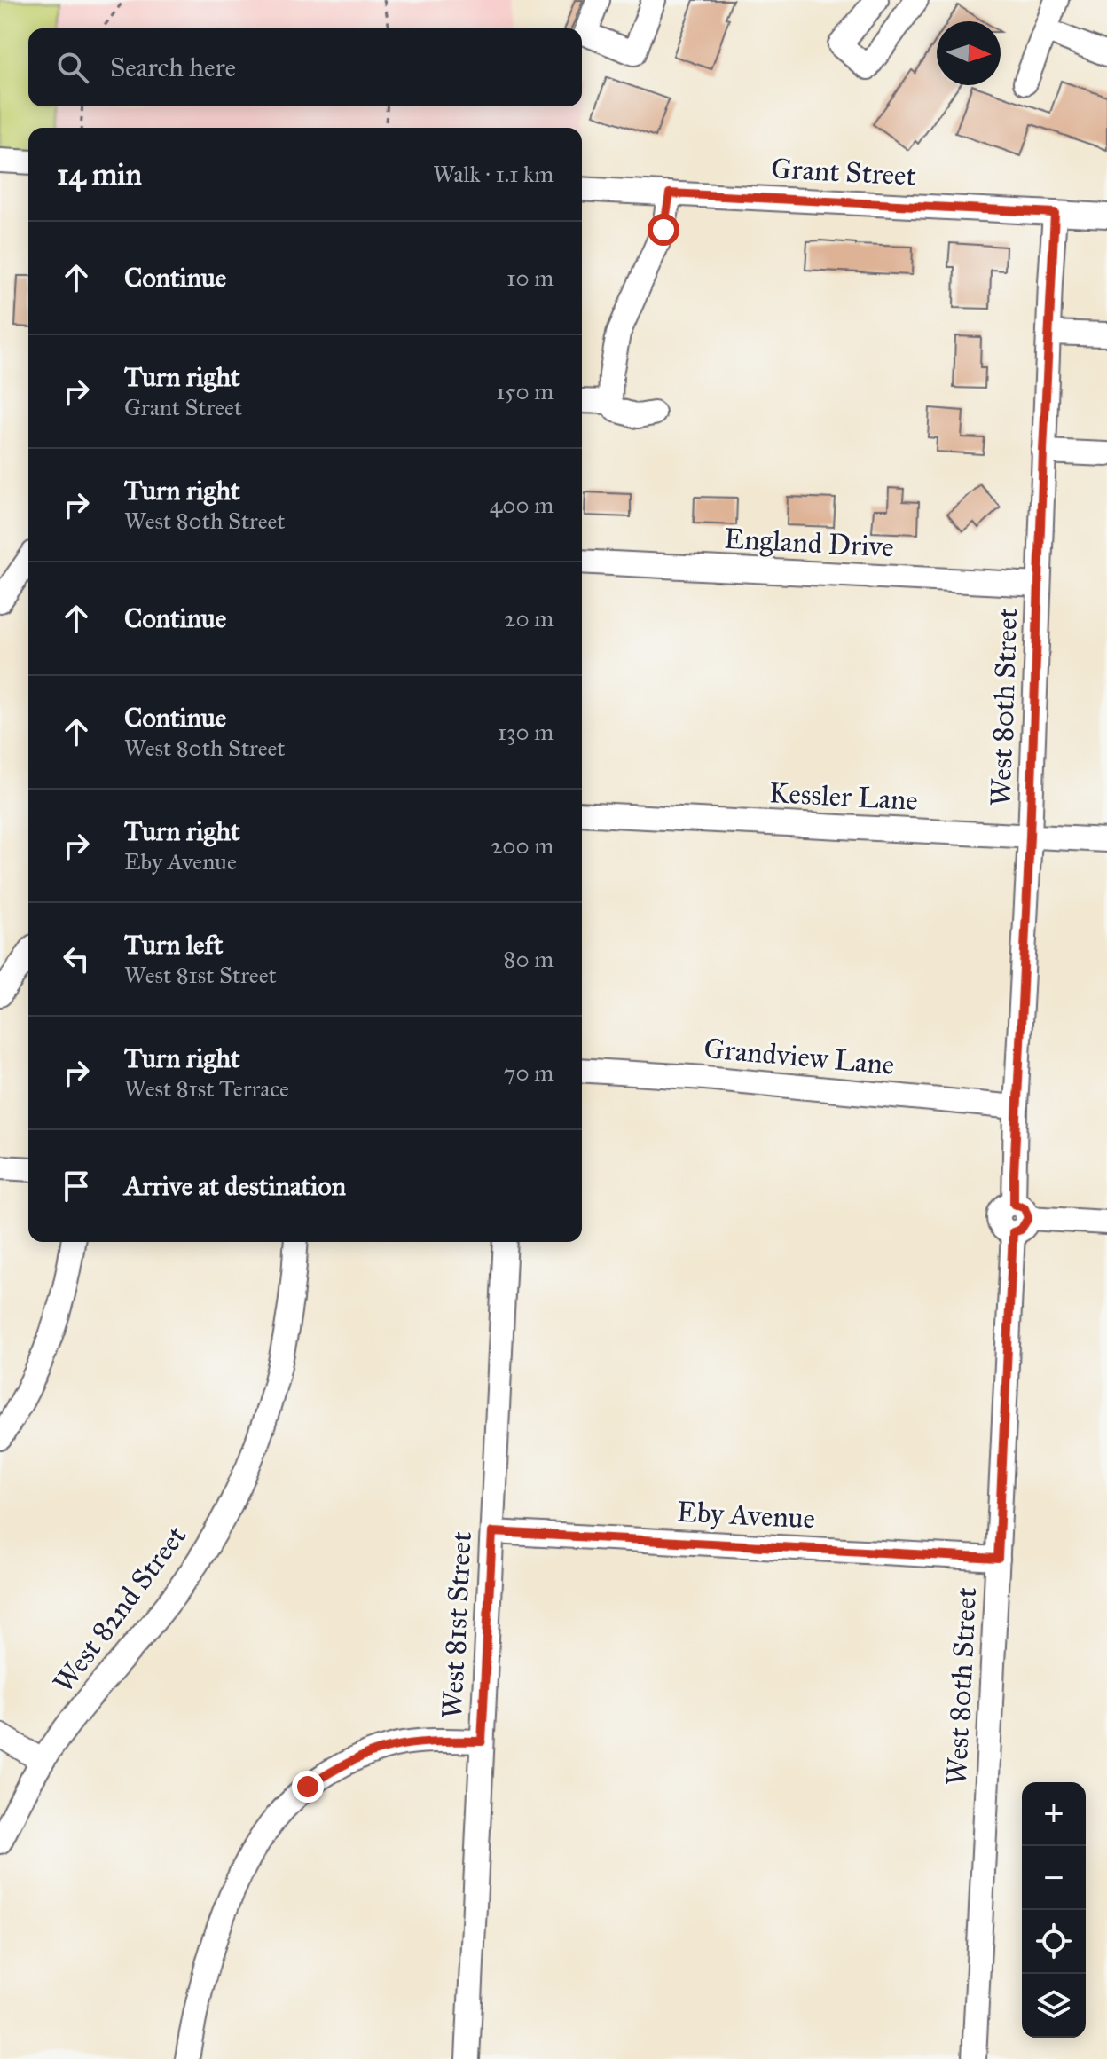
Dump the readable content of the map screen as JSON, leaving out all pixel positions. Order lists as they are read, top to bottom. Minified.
{"streets":{"street":["Grant Street","England Drive","West 80th Street","Kessler Lane","Grandview Lane","Eby Avenue","West 82nd Street","West 81st Street"]},"crossings":[["Grant Street","West 80th Street"],["England Drive","West 80th Street"],["West 80th Street","Kessler Lane"],["West 80th Street","Grandview Lane"],["West 80th Street","Eby Avenue"],["Eby Avenue","West 81st Street"]],"north":"right","page":{"search":"Search here","heading":["14 min","Walk · 1.1 km"],"list":[["Continue","10 m"],["Turn right","Grant Street","150 m"],["Turn right","West 80th Street","400 m"],["Continue","20 m"],["Continue","West 80th Street","130 m"],["Turn right","Eby Avenue","200 m"],["Turn left","West 81st Street","80 m"],["Turn right","West 81st Terrace","70 m"],"Arrive at destination"],"map_buttons":["+","−"]}}
